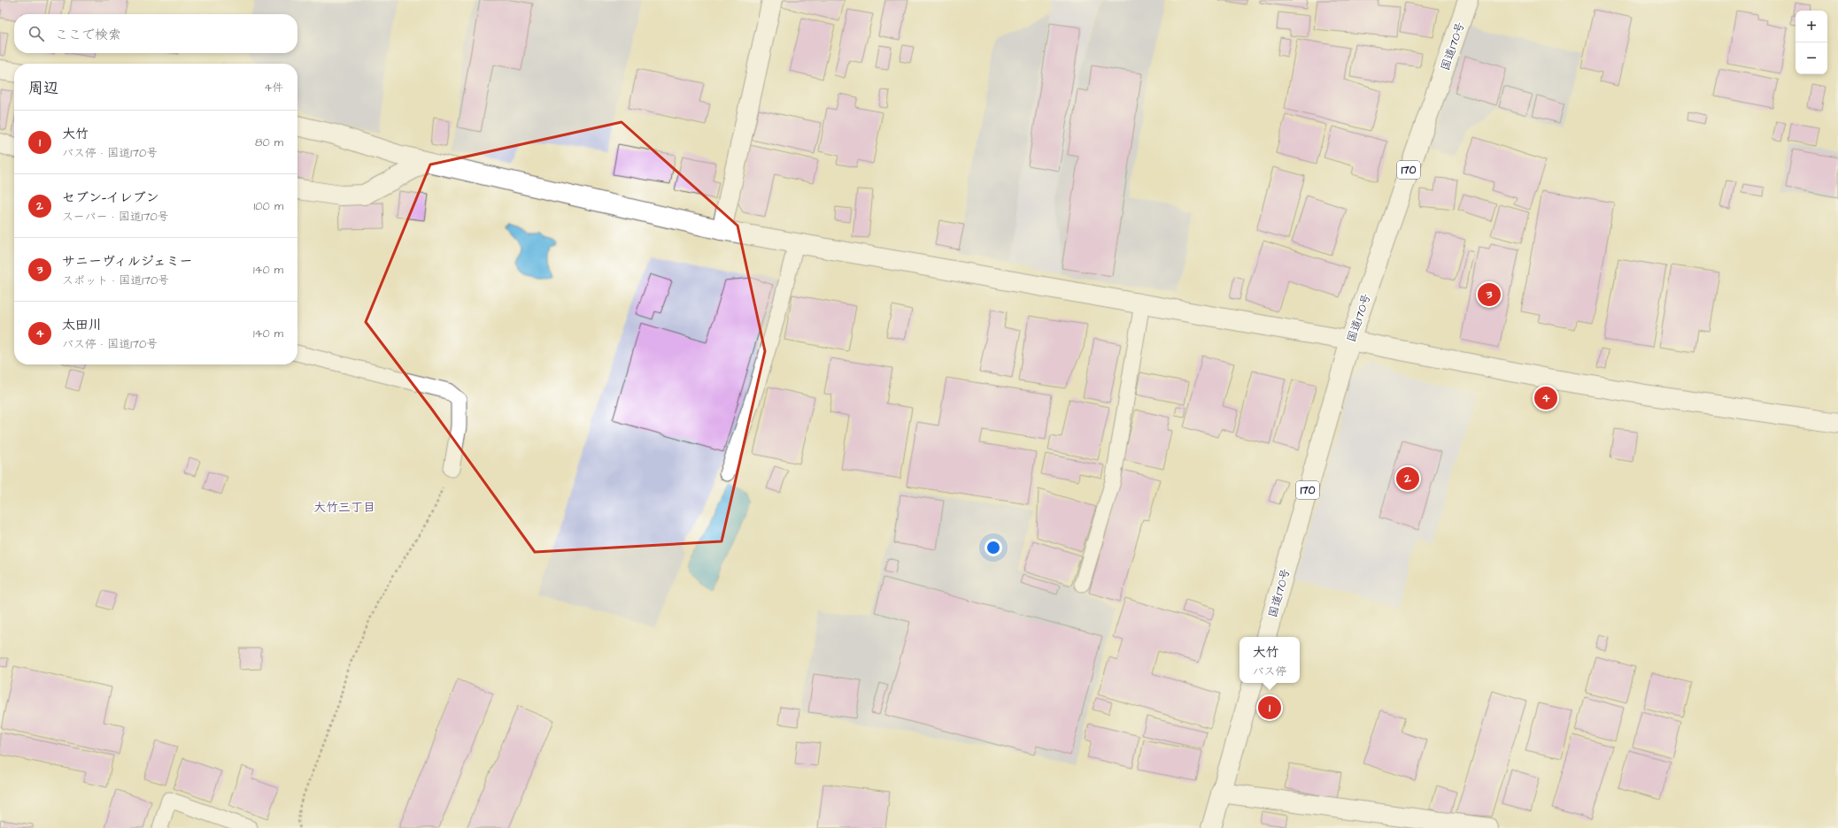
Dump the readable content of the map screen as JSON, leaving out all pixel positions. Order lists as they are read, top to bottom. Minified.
{"streets":{"main road":["国道170号","170"]},"districts":["大竹三丁目"],"page":{"map_buttons":["+","−"],"search":"ここで検索","heading":["周辺","4件"],"list":[{"mark":"1","name":"大竹","note":"バス停 · 国道170号","value":"80 m"},{"mark":"2","name":"セブン-イレブン","note":"スーパー · 国道170号","value":"100 m"},{"mark":"3","name":"サニーヴィルジェミー","note":"スポット · 国道170号","value":"140 m"},{"mark":"4","name":"太田川","note":"バス停 · 国道170号","value":"140 m"}],"pins":["3","4","2","1"],"popup":["大竹","バス停"]}}
